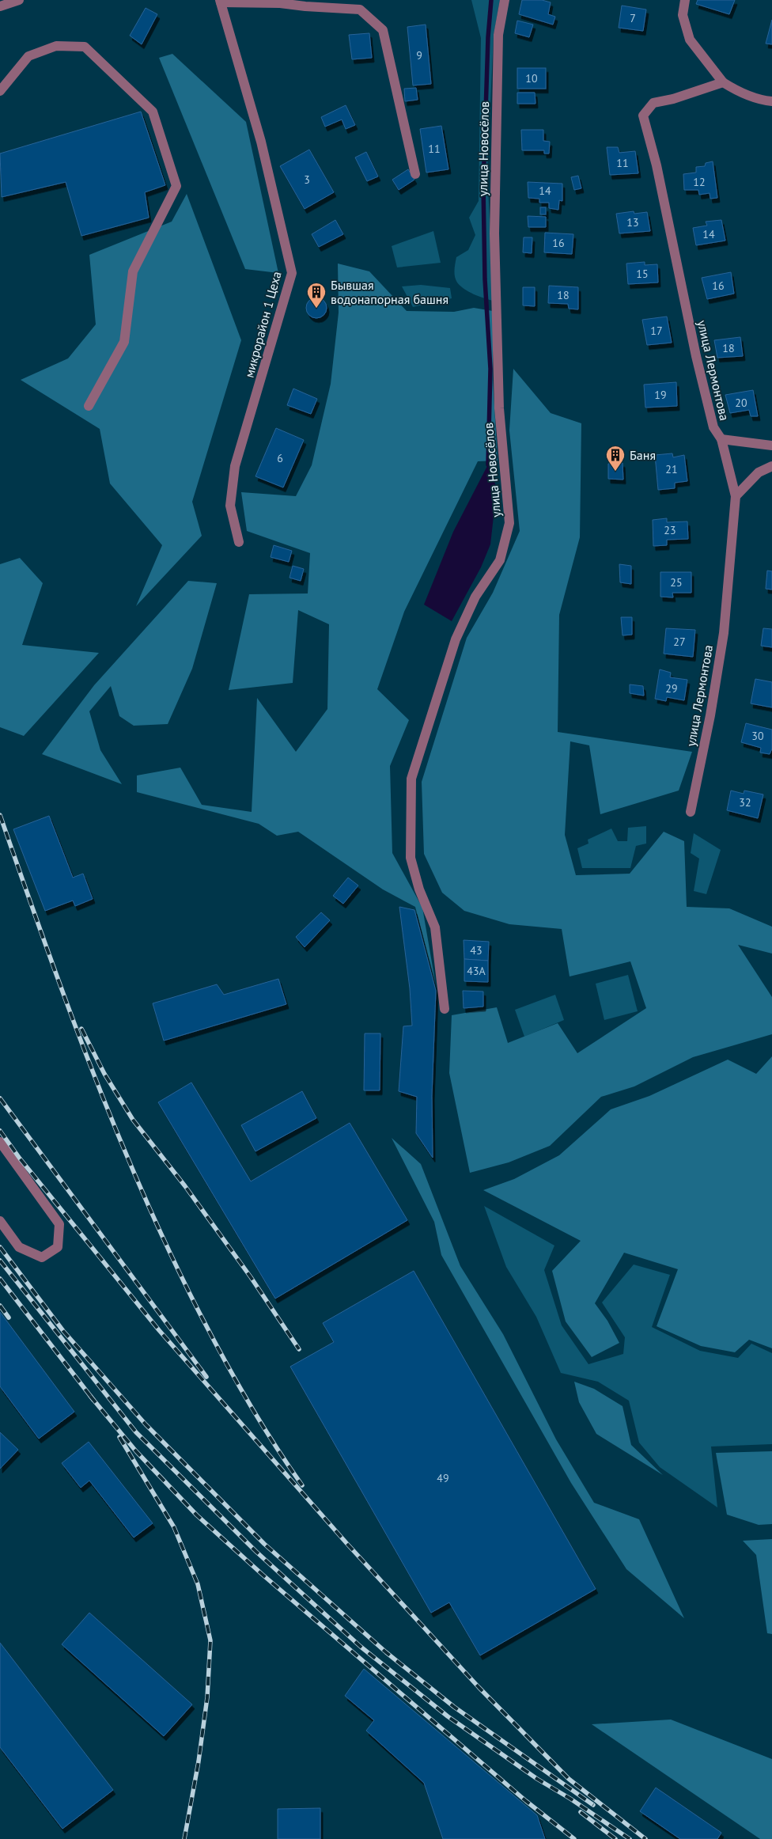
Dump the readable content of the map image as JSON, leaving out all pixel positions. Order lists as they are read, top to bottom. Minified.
{"streets":{"street":["улица Новосёлов","микрорайон 1 Цеха","улица Лермонтова"]},"places":{"building":["Бывшая водонапорная башня","Баня"]},"house_numbers":["7","9","10","11","11","3","12","14","13","14","16","15","16","18","17","18","19","20","6","21","23","25","27","29","30","32","43","43А","49"]}
